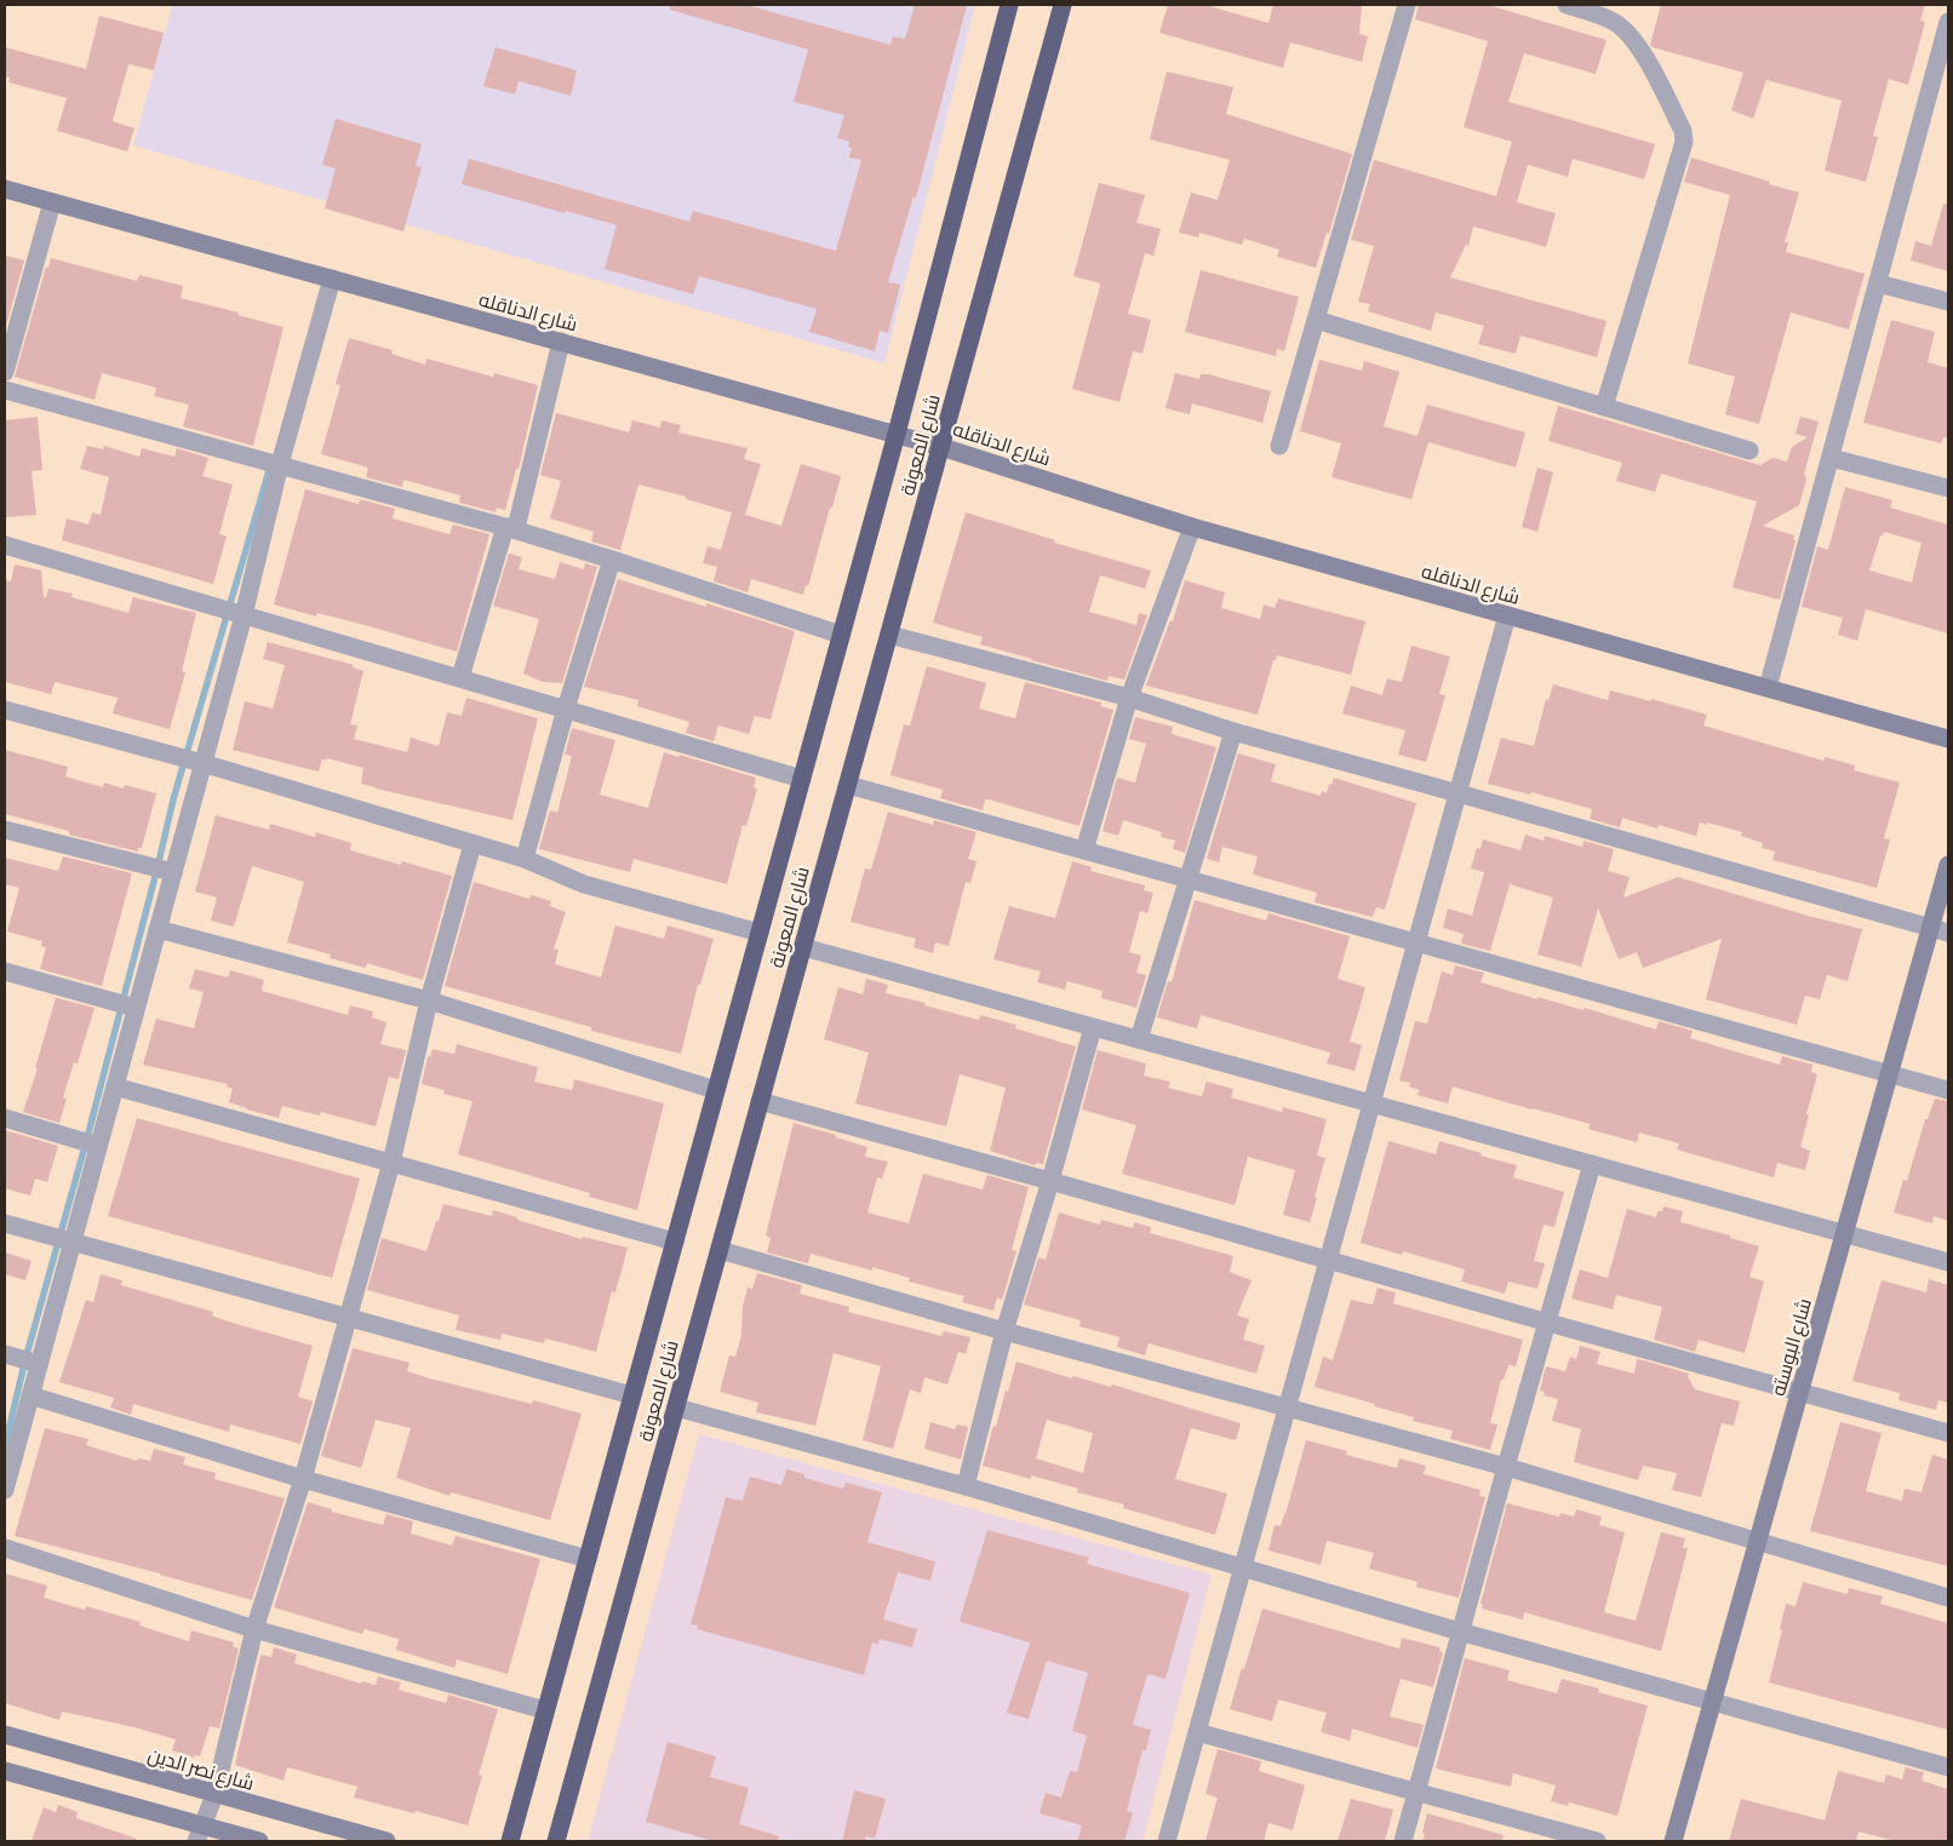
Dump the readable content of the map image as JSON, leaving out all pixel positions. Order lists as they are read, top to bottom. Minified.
{"streets":{"highway":["شارع المعونة"],"street":["شارع الدناقله","شارع البوسته","شارع نصر الدين"]},"crossings":[["شارع الدناقله","شارع المعونة"]]}
